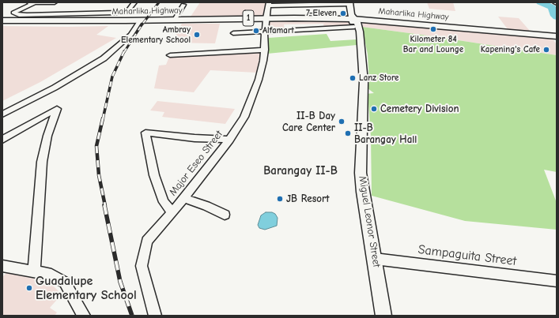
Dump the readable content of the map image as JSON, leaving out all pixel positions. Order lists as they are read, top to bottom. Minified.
{"streets":{"main road":["Maharlika Highway","1"],"street":["Major Eseo Street","Miguel Leonor Street","Sampaguita Street"]},"crossings":[["Maharlika Highway","Major Eseo Street"],["Maharlika Highway","Miguel Leonor Street"],["Miguel Leonor Street","Sampaguita Street"]],"districts":["Barangay II-B"],"places":["7-Eleven","Kilometer 84 Bar and Lounge","Alfamart","Ambray Elementary School","Kapening's Cafe","Lanz Store","Cemetery Division","II-B Day Care Center","II-B Barangay Hall","JB Resort","Guadalupe Elementary School"]}
